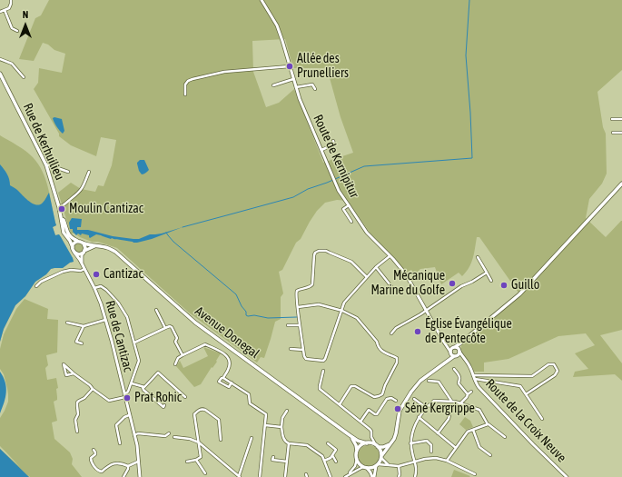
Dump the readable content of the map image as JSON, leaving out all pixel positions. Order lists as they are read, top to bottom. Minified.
{"streets":{"main road":["Rue de Kerhuilieu","Avenue Donegal"],"street":["Route de Kernipitur","Rue de Cantizac","Route de la Croix Neuve"]},"crossings":[["Rue de Kerhuilieu","Avenue Donegal"],["Rue de Kerhuilieu","Rue de Cantizac"],["Route de Kernipitur","Route de la Croix Neuve"],["Avenue Donegal","Rue de Cantizac"]],"places":["Allée des Prunelliers","Moulin Cantizac","Cantizac","Mécanique Marine du Golfe","Guillo","Église Évangélique de Pentecôte","Prat Rohic","Séné Kergrippe"],"north":"top"}
